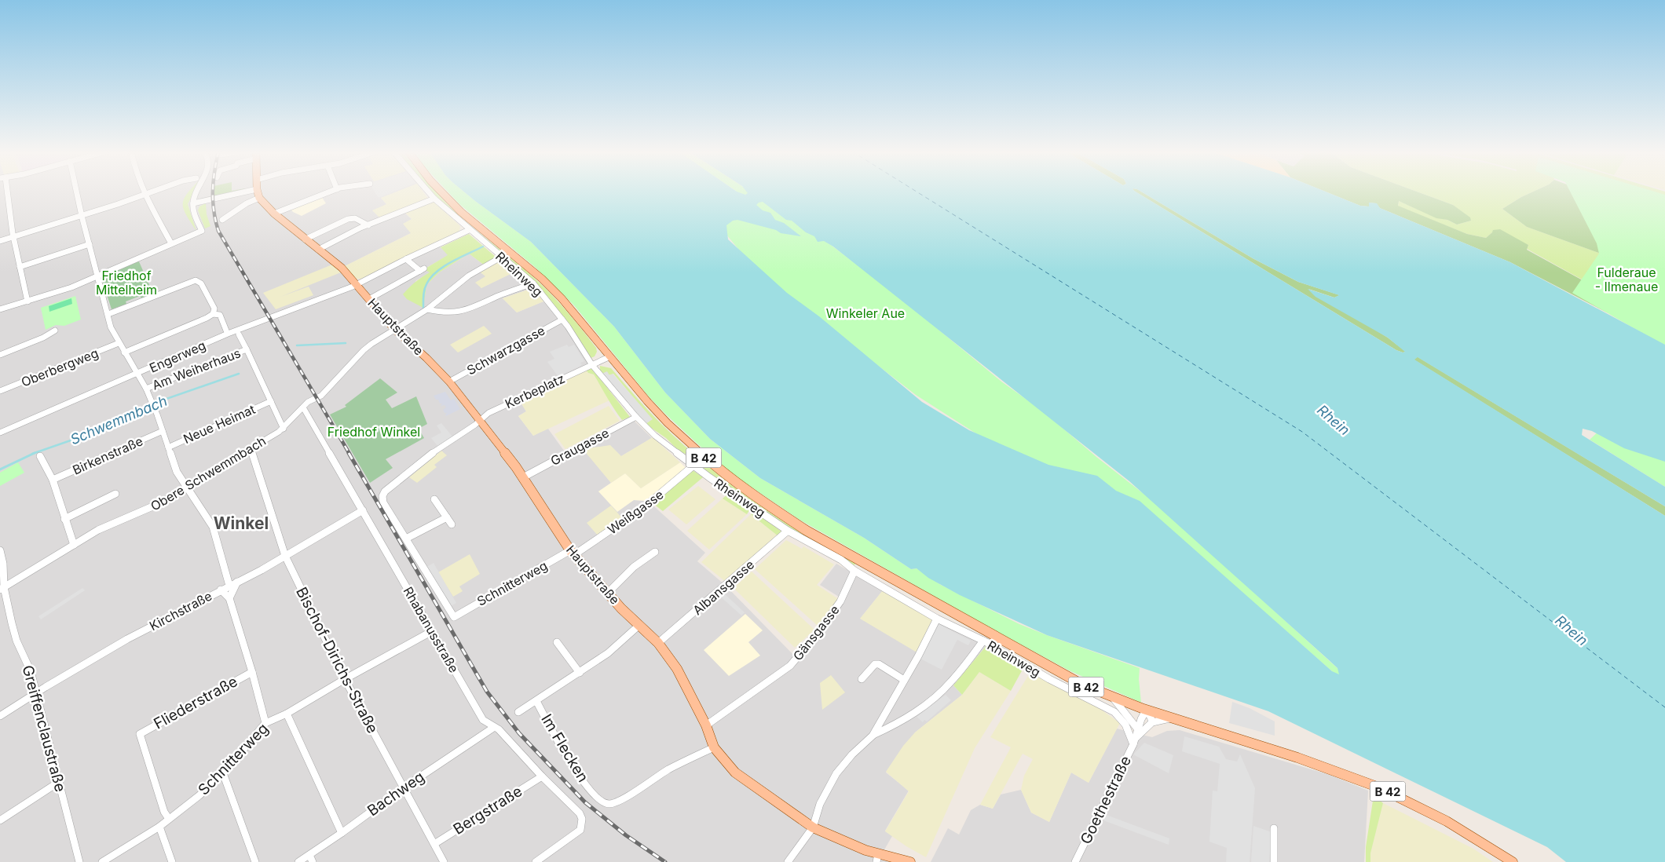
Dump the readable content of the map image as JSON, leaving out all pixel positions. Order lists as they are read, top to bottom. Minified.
{"streets":{"main road":["Hauptstraße","B 42"],"street":["Rheinweg","Schwarzgasse","Engerweg","Oberbergweg","Am Weiherhaus","Kerbeplatz","Neue Heimat","Graugasse","Birkenstraße","Obere Schwemmbach","Weißgasse","Schnitterweg","Albansgasse","Kirchstraße","Rhabanusstraße","Gänsgasse","Bischof-Dirichs-Straße","Fliederstraße","Greiffenclaustraße","Im Flecken","Bachweg","Goethestraße","Bergstraße"]},"crossings":[["Rheinweg","Schwarzgasse"],["Rheinweg","Engerweg"],["Rheinweg","Kerbeplatz"],["Rheinweg","Graugasse"],["Rheinweg","Obere Schwemmbach"],["Rheinweg","Weißgasse"],["Rheinweg","Albansgasse"],["Rheinweg","Gänsgasse"],["Rheinweg","Goethestraße"],["Hauptstraße","Schwarzgasse"],["Hauptstraße","Engerweg"],["Hauptstraße","Kerbeplatz"],["Hauptstraße","Graugasse"],["Hauptstraße","Obere Schwemmbach"],["Hauptstraße","Weißgasse"],["Hauptstraße","Schnitterweg"],["Hauptstraße","Albansgasse"],["Hauptstraße","Gänsgasse"],["Hauptstraße","Im Flecken"],["Am Weiherhaus","Neue Heimat"],["Am Weiherhaus","Obere Schwemmbach"],["Kerbeplatz","B 42"],["Obere Schwemmbach","Rhabanusstraße"],["Obere Schwemmbach","Bischof-Dirichs-Straße"],["Obere Schwemmbach","Greiffenclaustraße"],["Weißgasse","Schnitterweg"],["Schnitterweg","Rhabanusstraße"],["Schnitterweg","Bischof-Dirichs-Straße"],["Schnitterweg","Fliederstraße"],["Kirchstraße","Rhabanusstraße"],["Kirchstraße","Bischof-Dirichs-Straße"],["Kirchstraße","Greiffenclaustraße"],["Rhabanusstraße","Bachweg"],["Rhabanusstraße","Bergstraße"],["Bischof-Dirichs-Straße","Bachweg"],["Bischof-Dirichs-Straße","Bergstraße"]],"districts":["Winkel"],"water":["Schwemmbach","Rhein"],"parks":["Fulderaue - Ilmenaue","Friedhof Mittelheim","Winkeler Aue","Friedhof Winkel"]}
